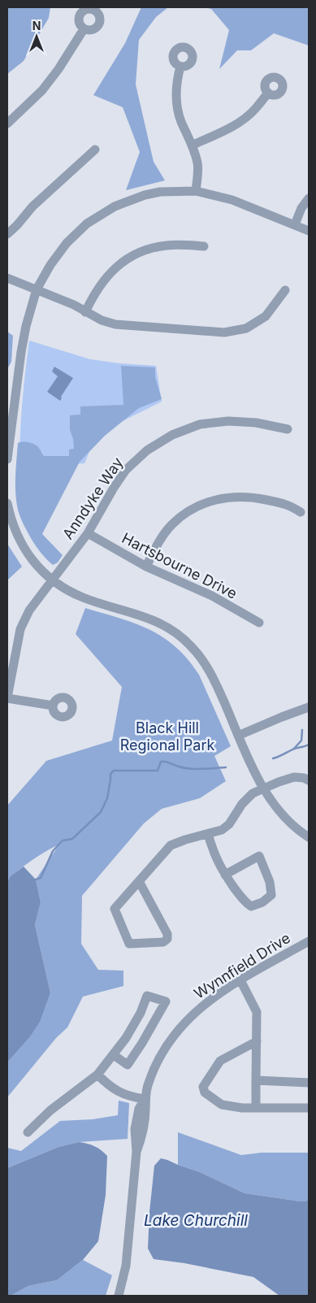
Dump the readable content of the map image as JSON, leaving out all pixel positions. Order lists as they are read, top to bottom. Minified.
{"streets":{"street":["Anndyke Way","Hartsbourne Drive","Wynnfield Drive"]},"crossings":[["Anndyke Way","Hartsbourne Drive"]],"water":["Lake Churchill"],"parks":["Black Hill Regional Park"],"north":"top"}
